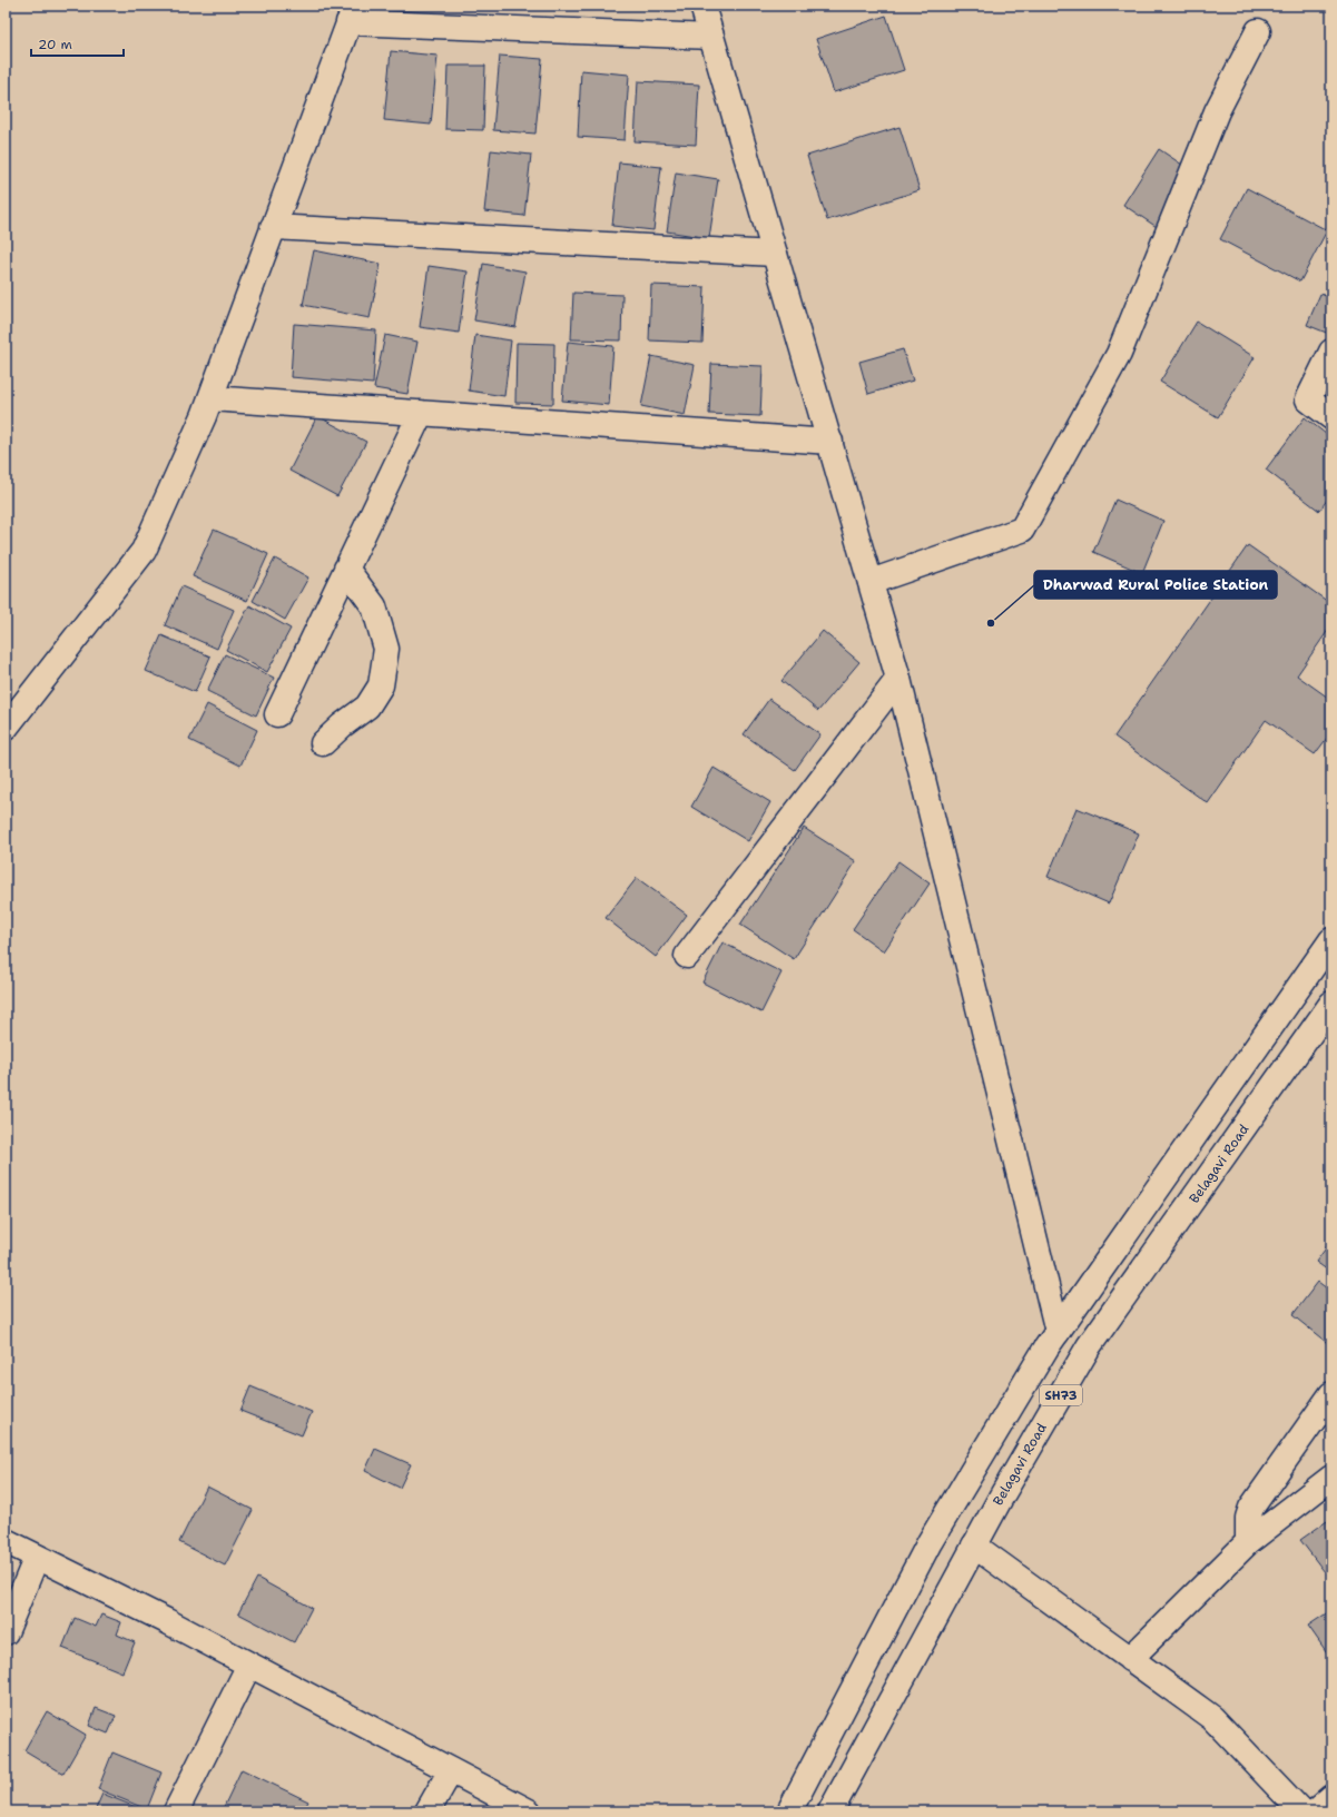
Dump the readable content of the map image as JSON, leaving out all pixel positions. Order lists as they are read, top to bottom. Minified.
{"streets":{"street":["Belagavi Road","SH73"]},"places":["Dharwad Rural Police Station"],"scale_bar":"20 m"}
